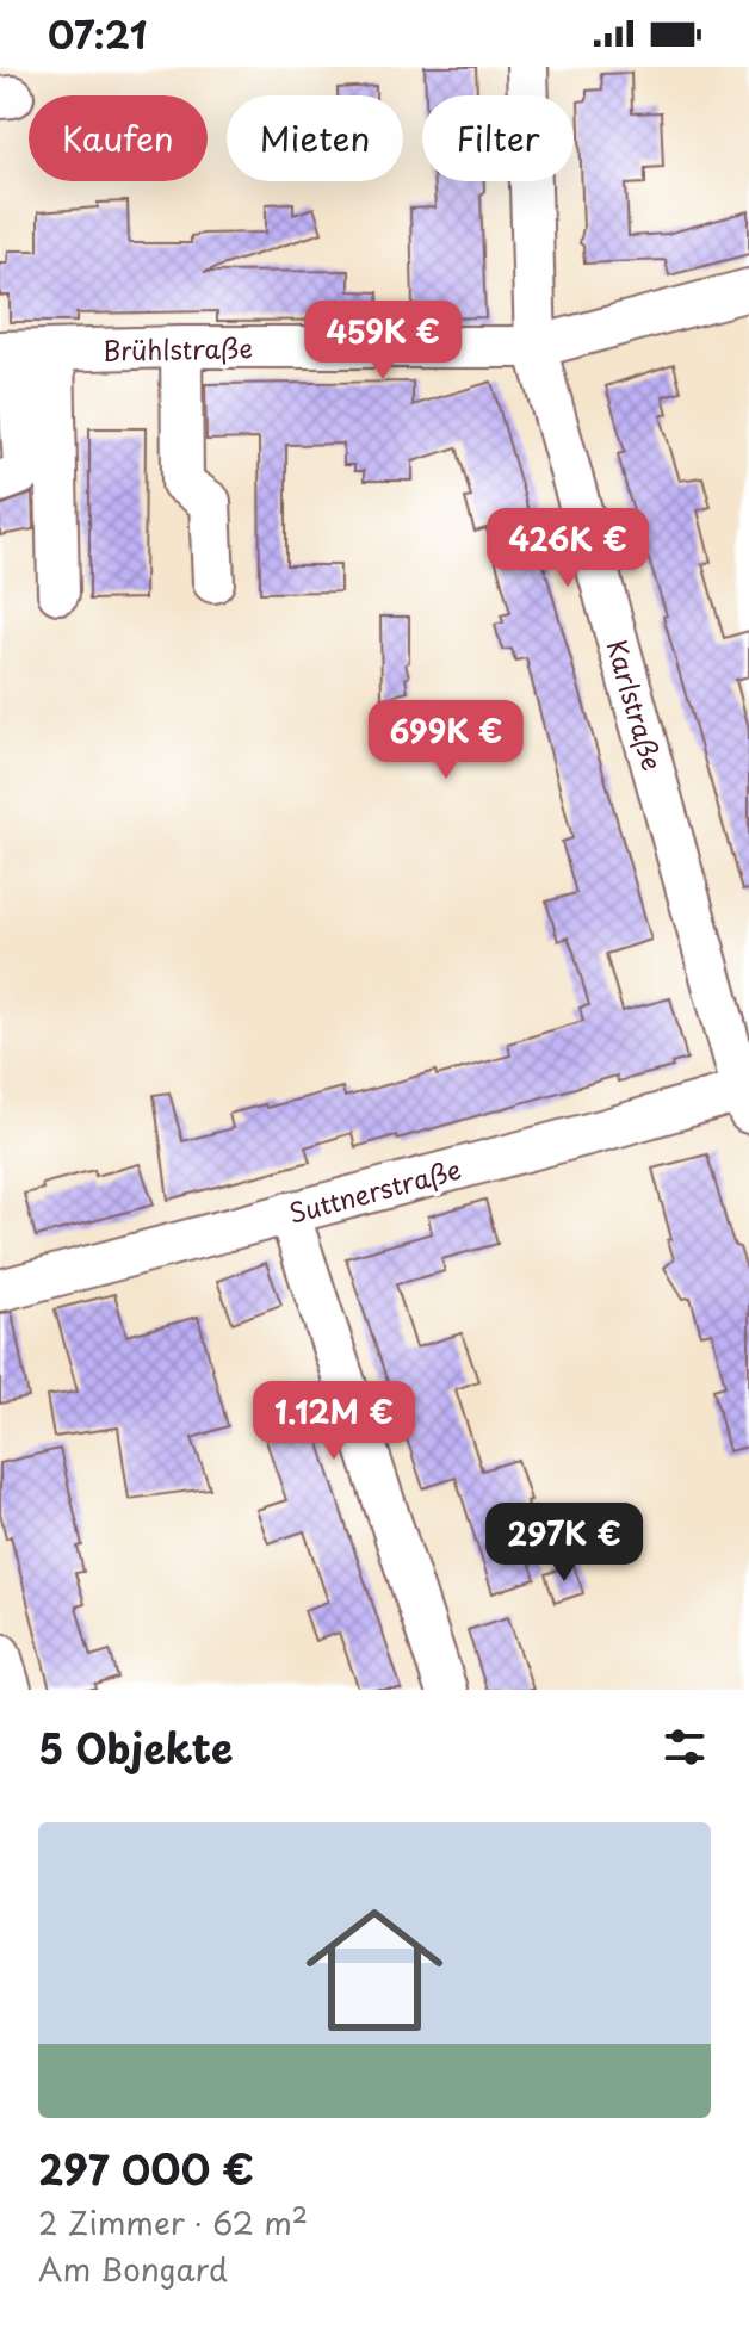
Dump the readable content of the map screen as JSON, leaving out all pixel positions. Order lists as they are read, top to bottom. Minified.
{"streets":{"street":["Brühlstraße","Karlstraße","Suttnerstraße"]},"crossings":[["Brühlstraße","Karlstraße"],["Karlstraße","Suttnerstraße"]],"page":{"status":"07:21","chip":["Kaufen","Mieten","Filter"],"price":["459K €","426K €","699K €","1.12M €","297K €"],"heading":"5 Objekte","list":[{"name":"297 000 €","note":"2 Zimmer · 62 m² · Am Bongard"}]}}
